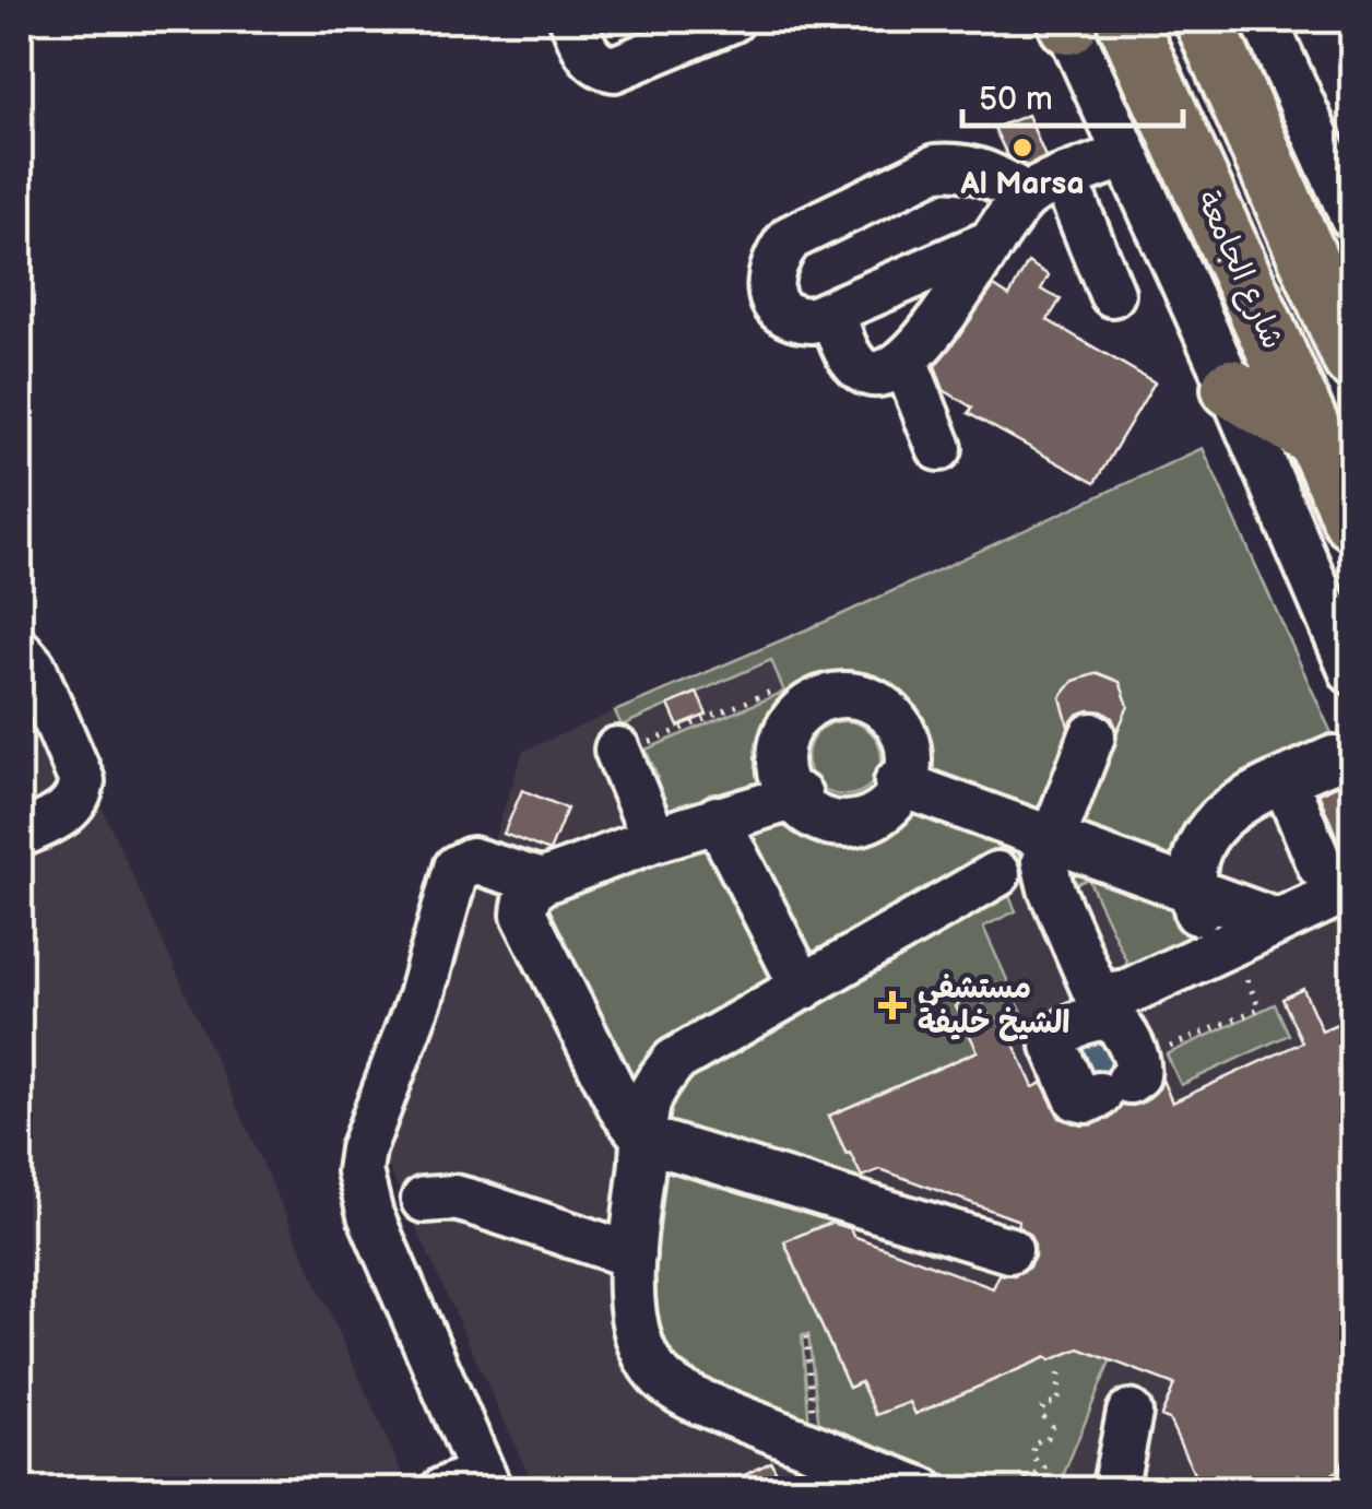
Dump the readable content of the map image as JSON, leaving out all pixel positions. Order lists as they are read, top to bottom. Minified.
{"streets":{"main road":["شارع الجامعة"]},"places":{"other":["Al Marsa"],"health":["مستشفى الشيخ خليفة"]},"scale_bar":"50 m"}
